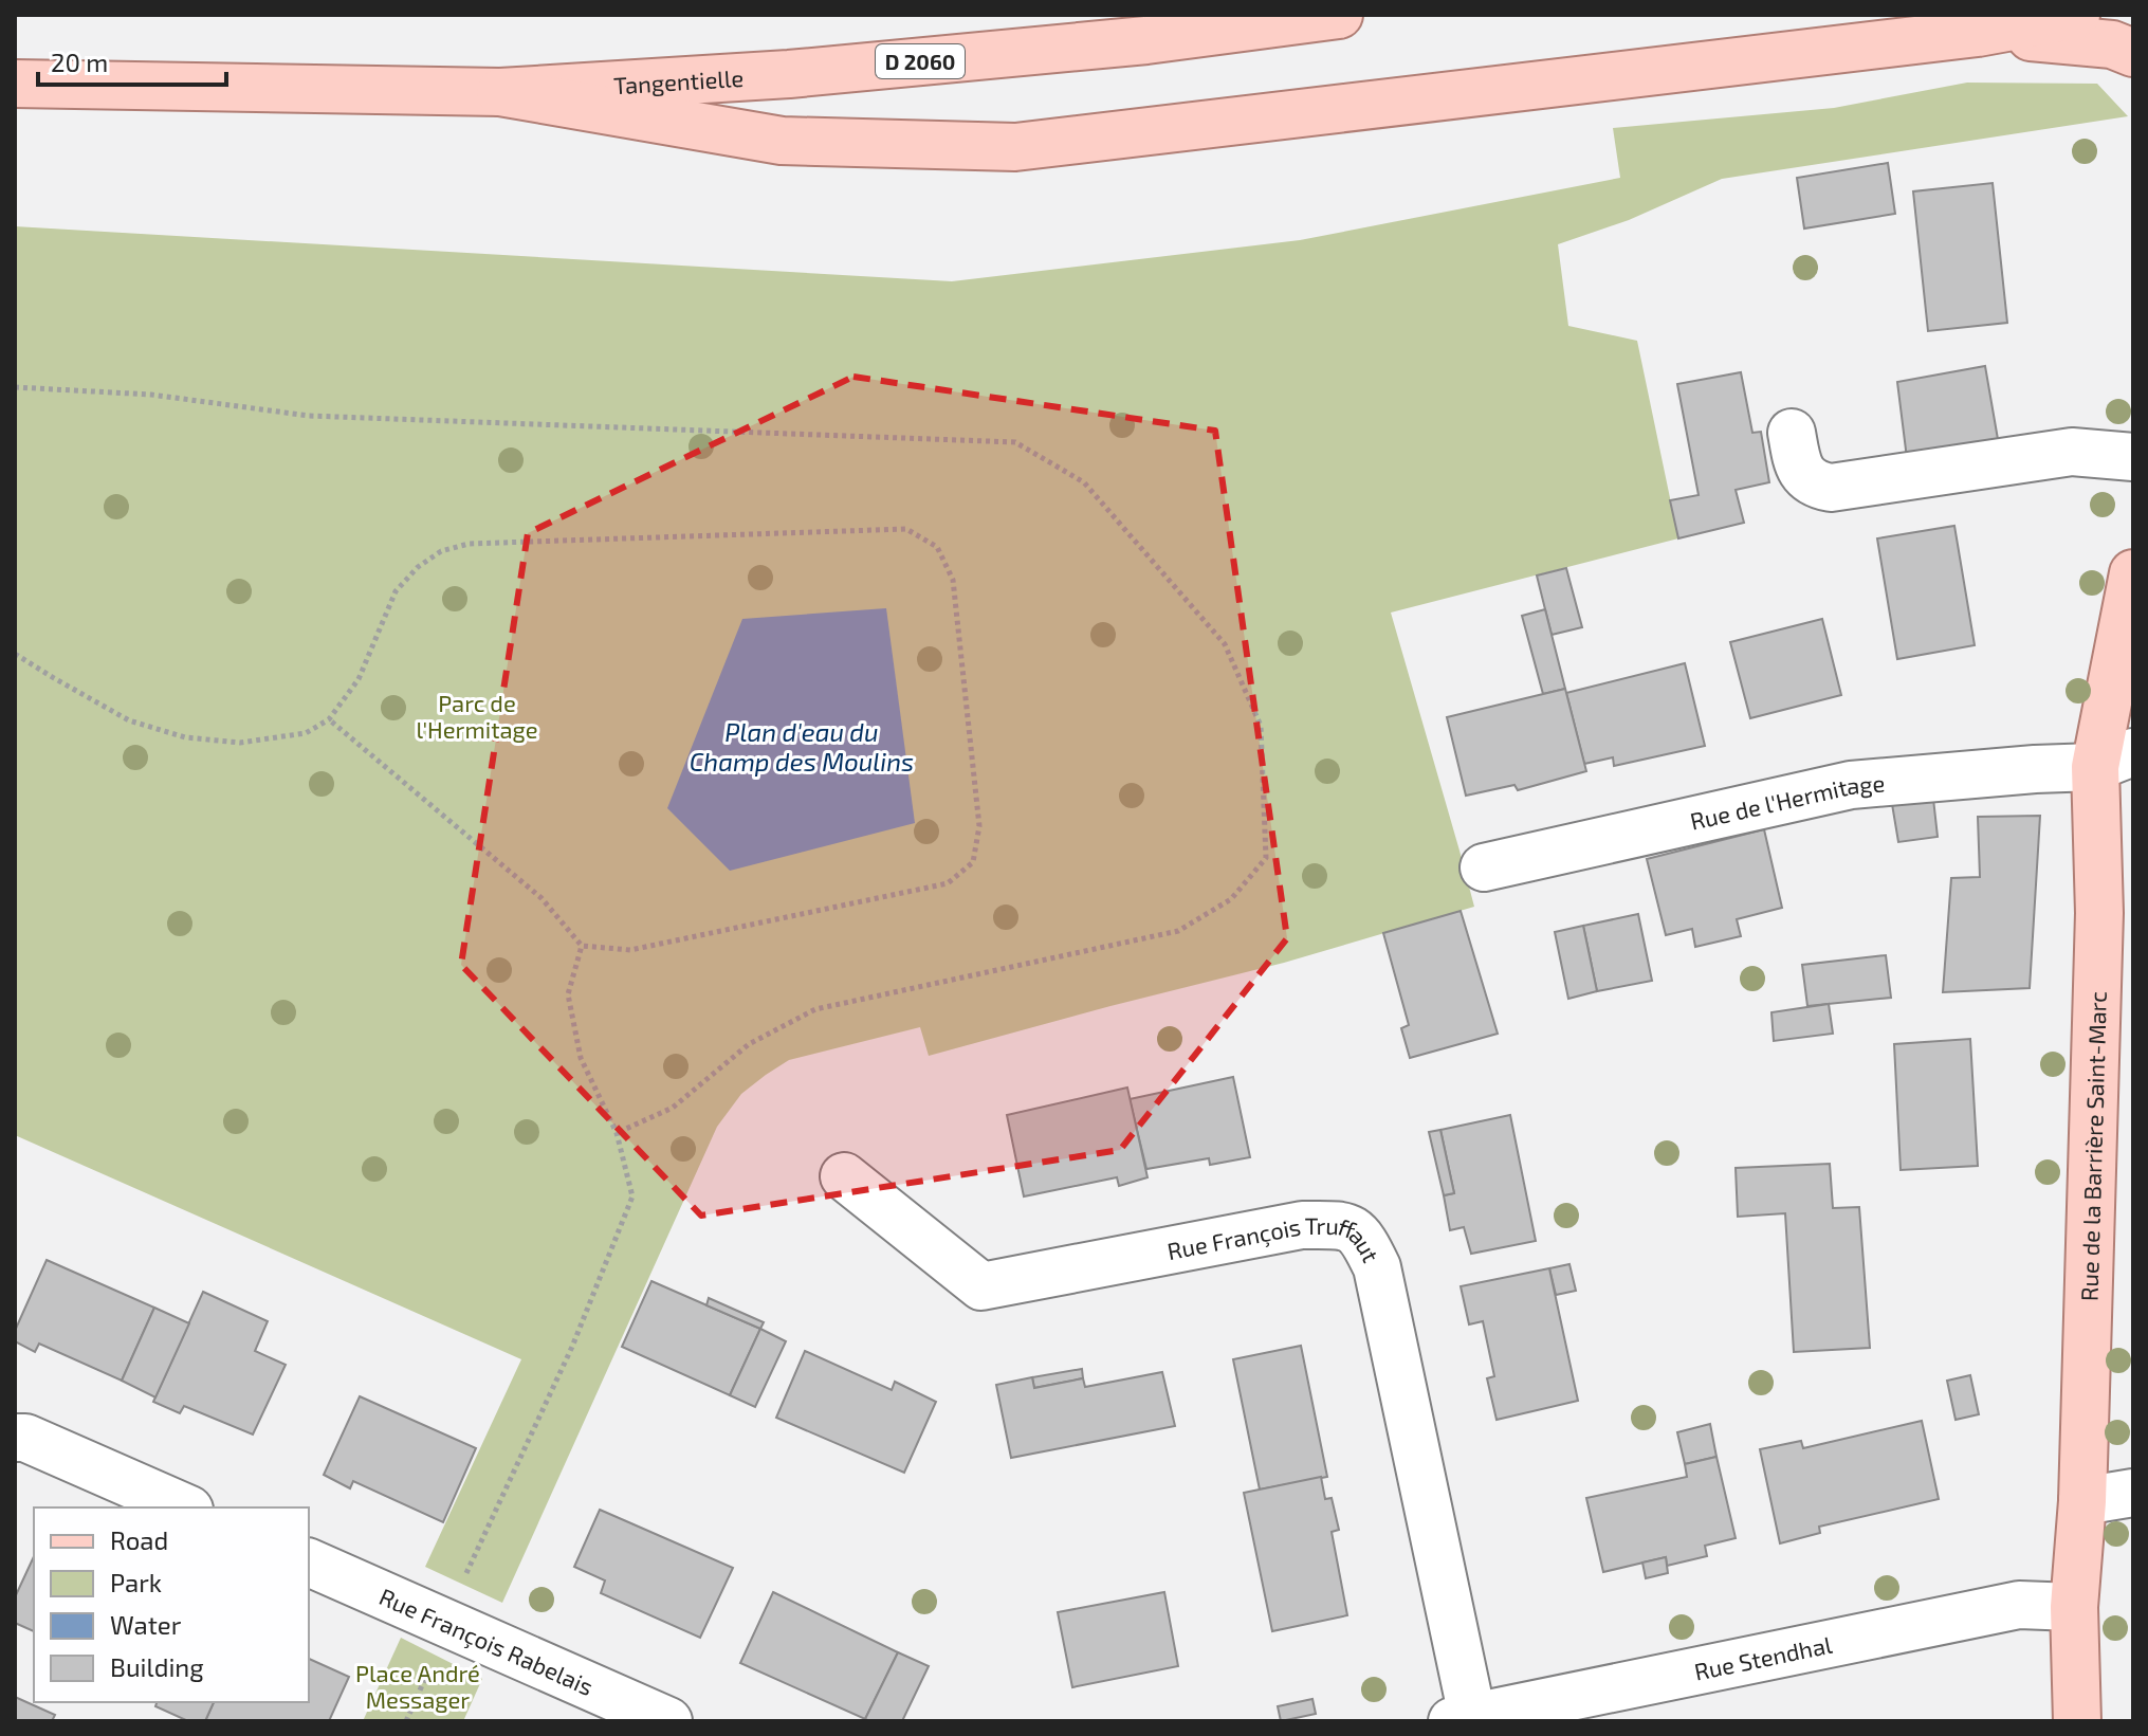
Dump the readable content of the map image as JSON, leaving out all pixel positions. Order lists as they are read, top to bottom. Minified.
{"streets":{"main road":["D 2060","Tangentielle","Rue de la Barrière Saint-Marc"],"street":["Rue de l'Hermitage","Rue François Truffaut","Rue François Rabelais","Rue Stendhal"]},"crossings":[["Rue de l'Hermitage","Rue de la Barrière Saint-Marc"],["Rue de la Barrière Saint-Marc","Rue Stendhal"],["Rue François Truffaut","Rue Stendhal"]],"water":["Plan d'eau du Champ des Moulins"],"parks":["Parc de l'Hermitage","Place André Messager"],"legend":["Road","Park","Water","Building"],"scale_bar":"20 m"}
